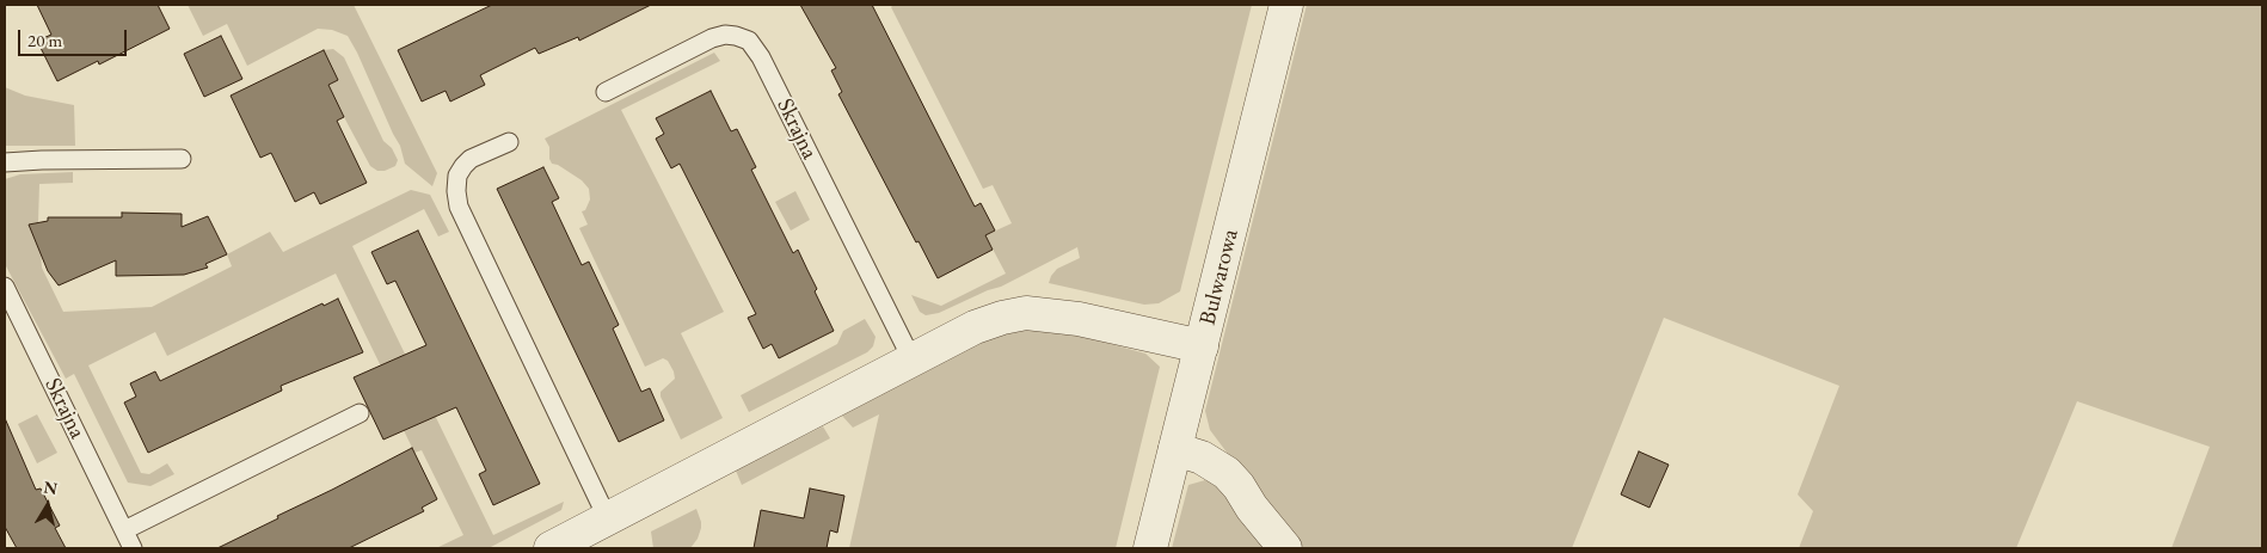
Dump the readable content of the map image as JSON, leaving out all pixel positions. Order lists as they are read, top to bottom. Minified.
{"streets":{"street":["Bulwarowa"],"lane":["Skrajna"]},"scale_bar":"20 m","north":"top"}
